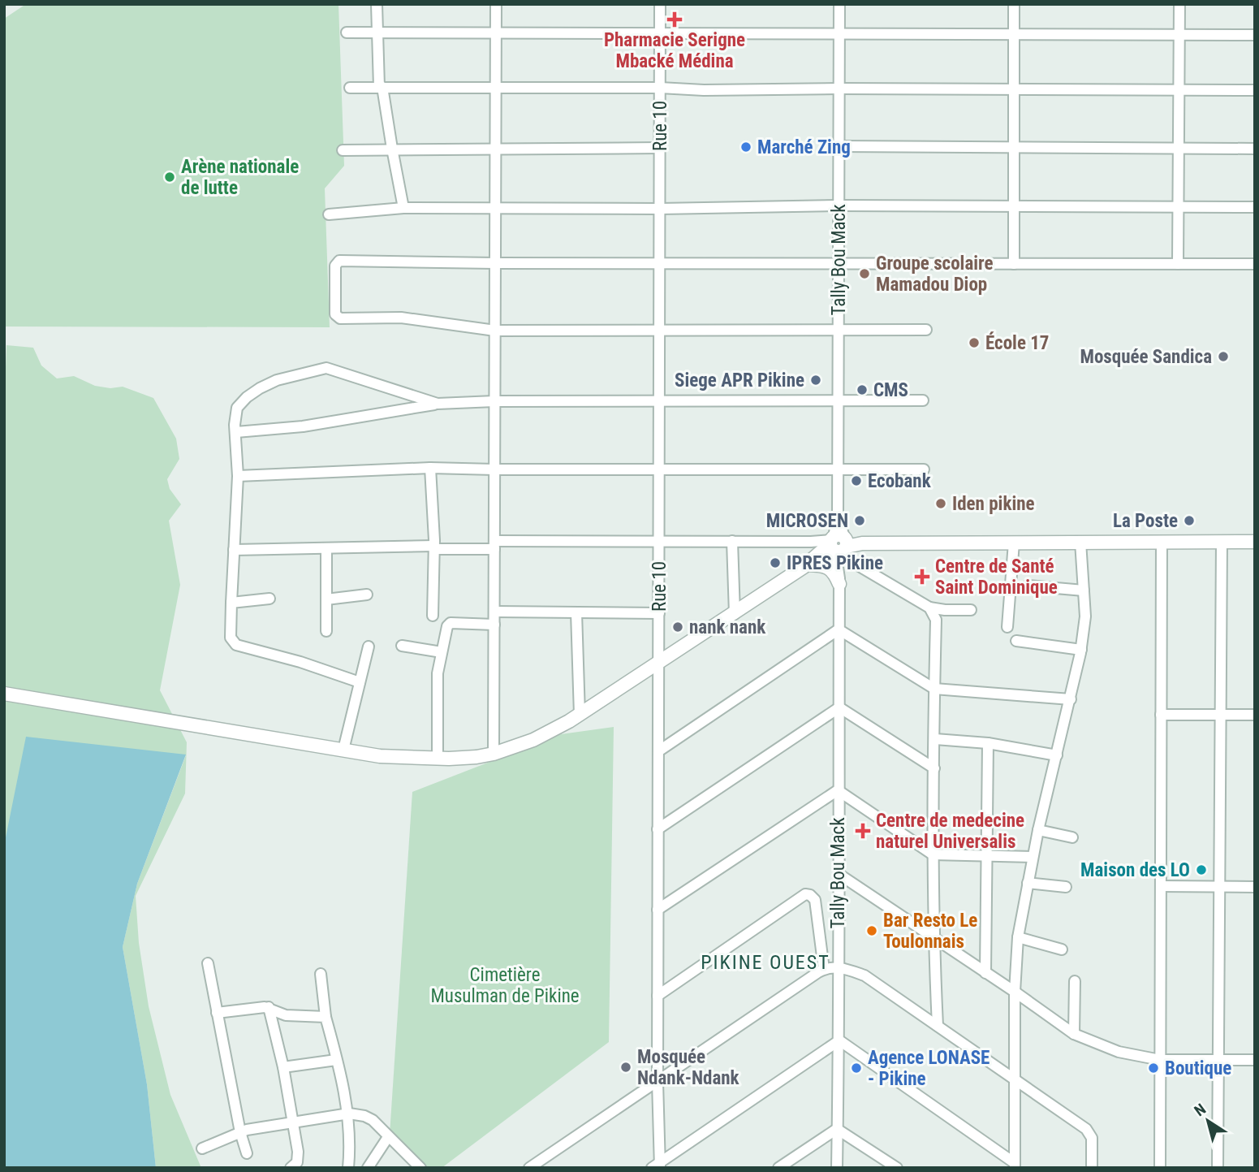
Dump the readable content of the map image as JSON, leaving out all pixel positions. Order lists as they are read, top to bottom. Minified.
{"streets":{"street":["Rue 10","Tally Bou Mack"]},"districts":["PIKINE OUEST"],"parks":["Cimetière Musulman de Pikine"],"places":{"health":["Pharmacie Serigne Mbacké Médina","Centre de Santé Saint Dominique","Centre de medecine naturel Universalis"],"other":["Marché Zing","Arène nationale de lutte","Groupe scolaire Mamadou Diop","École 17","Mosquée Sandica","Siege APR Pikine","CMS","Ecobank","Iden pikine","MICROSEN","La Poste","IPRES Pikine","nank nank","Maison des LO","Bar Resto Le Toulonnais","Mosquée Ndank-Ndank","Agence LONASE - Pikine","Boutique"]},"north":"top left"}
